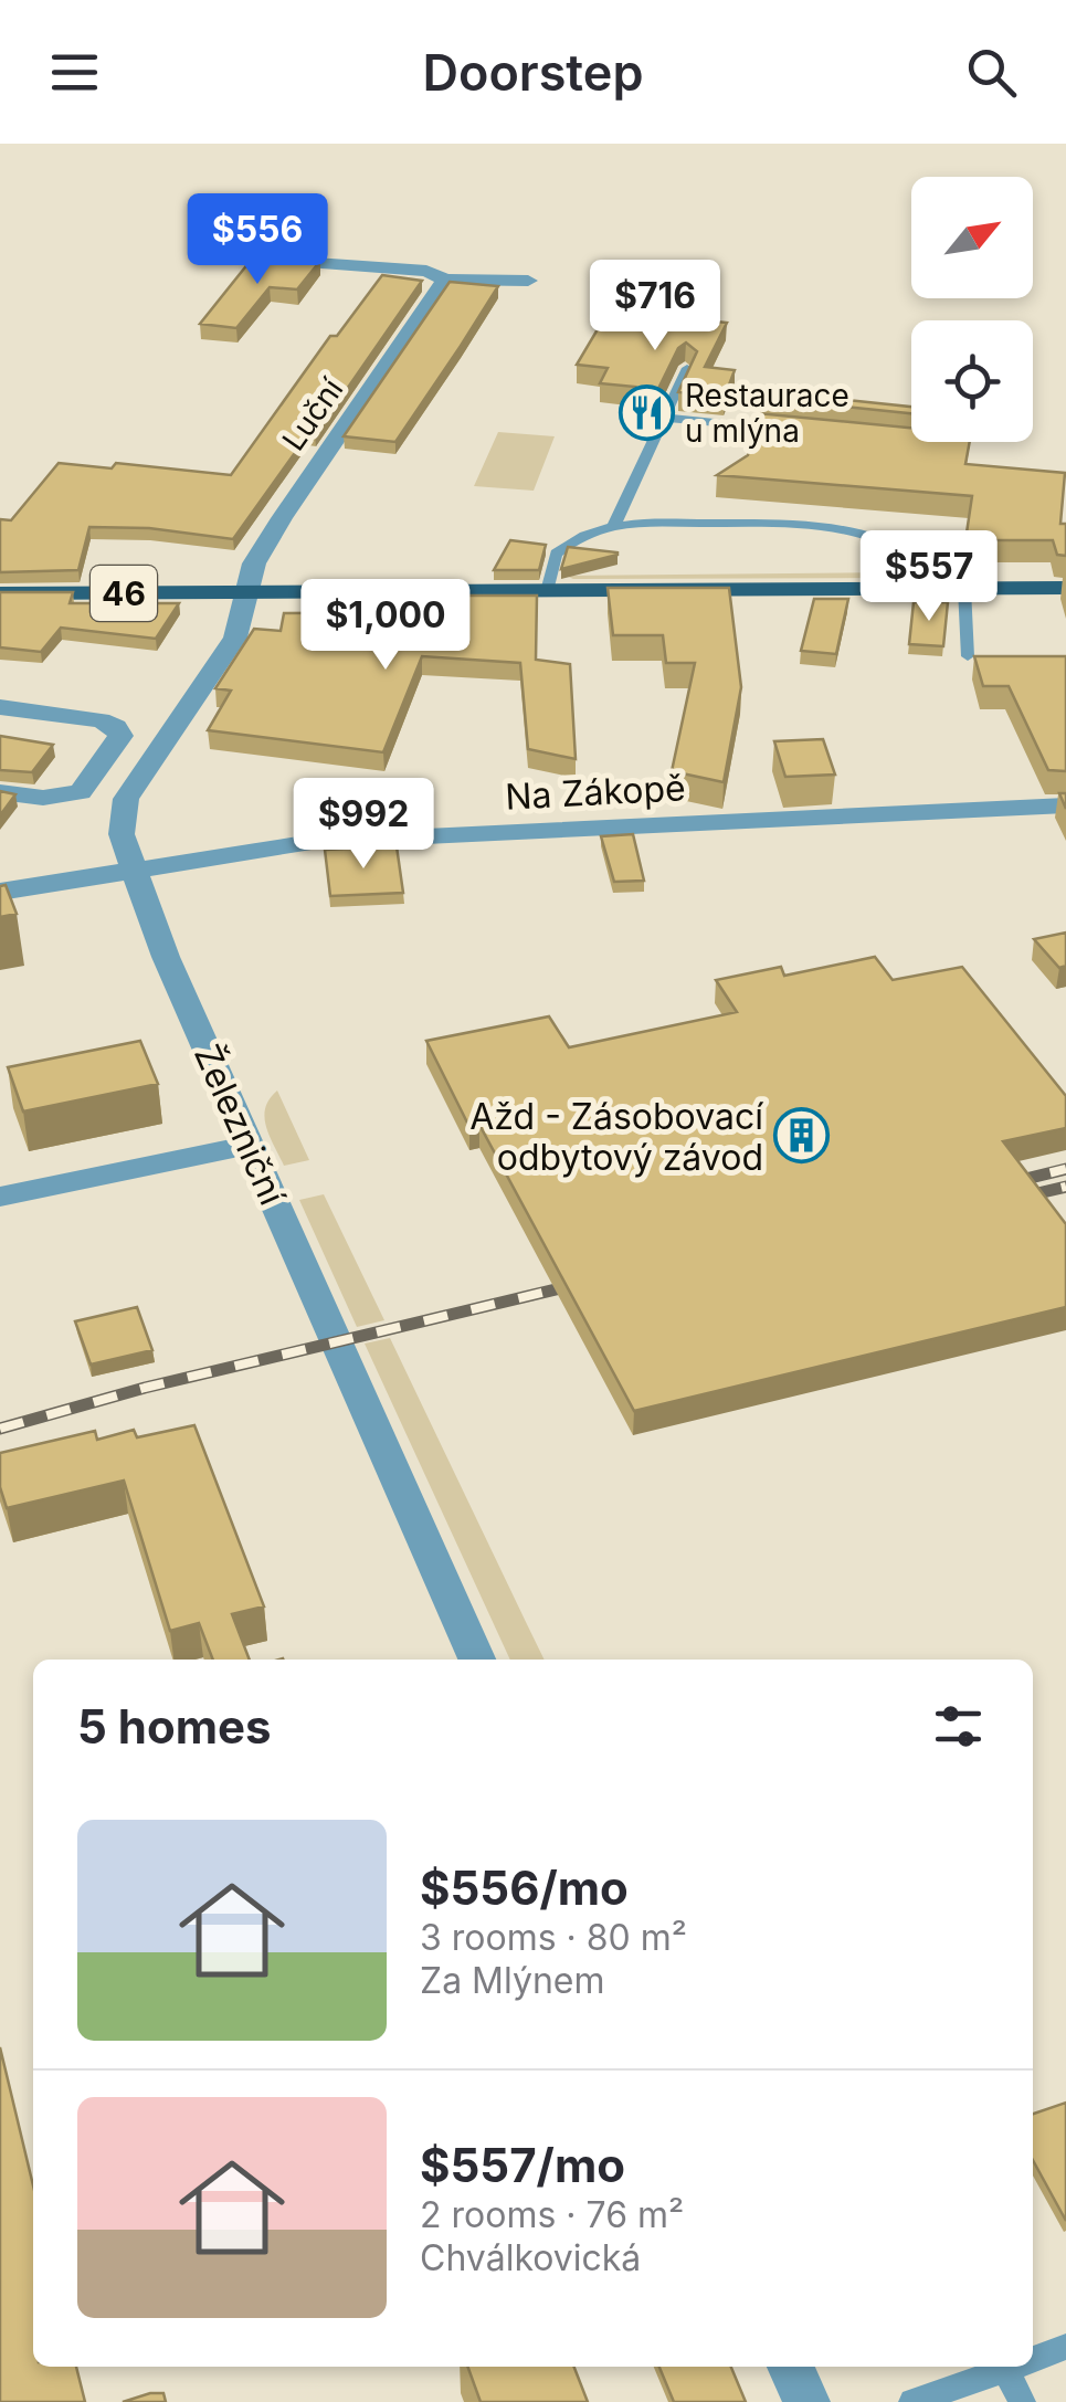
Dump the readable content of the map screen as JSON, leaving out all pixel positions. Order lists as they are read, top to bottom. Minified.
{"streets":{"main road":["46"],"street":["Luční","Na Zákopě","Železniční"]},"crossings":[["Luční","46"],["Luční","Železniční"],["46","Železniční"],["Na Zákopě","Železniční"]],"places":{"restaurant":["Restaurace u mlýna"],"building":["Ažd - Zásobovací odbytový závod"]},"north":"top right","page":{"header":"Doorstep","price":["$556","$716","$557","$1,000","$992"],"heading":"5 homes","list":[{"name":"$556/mo","note":"3 rooms · 80 m² · Za Mlýnem"},{"name":"$557/mo","note":"2 rooms · 76 m² · Chválkovická"}]}}
